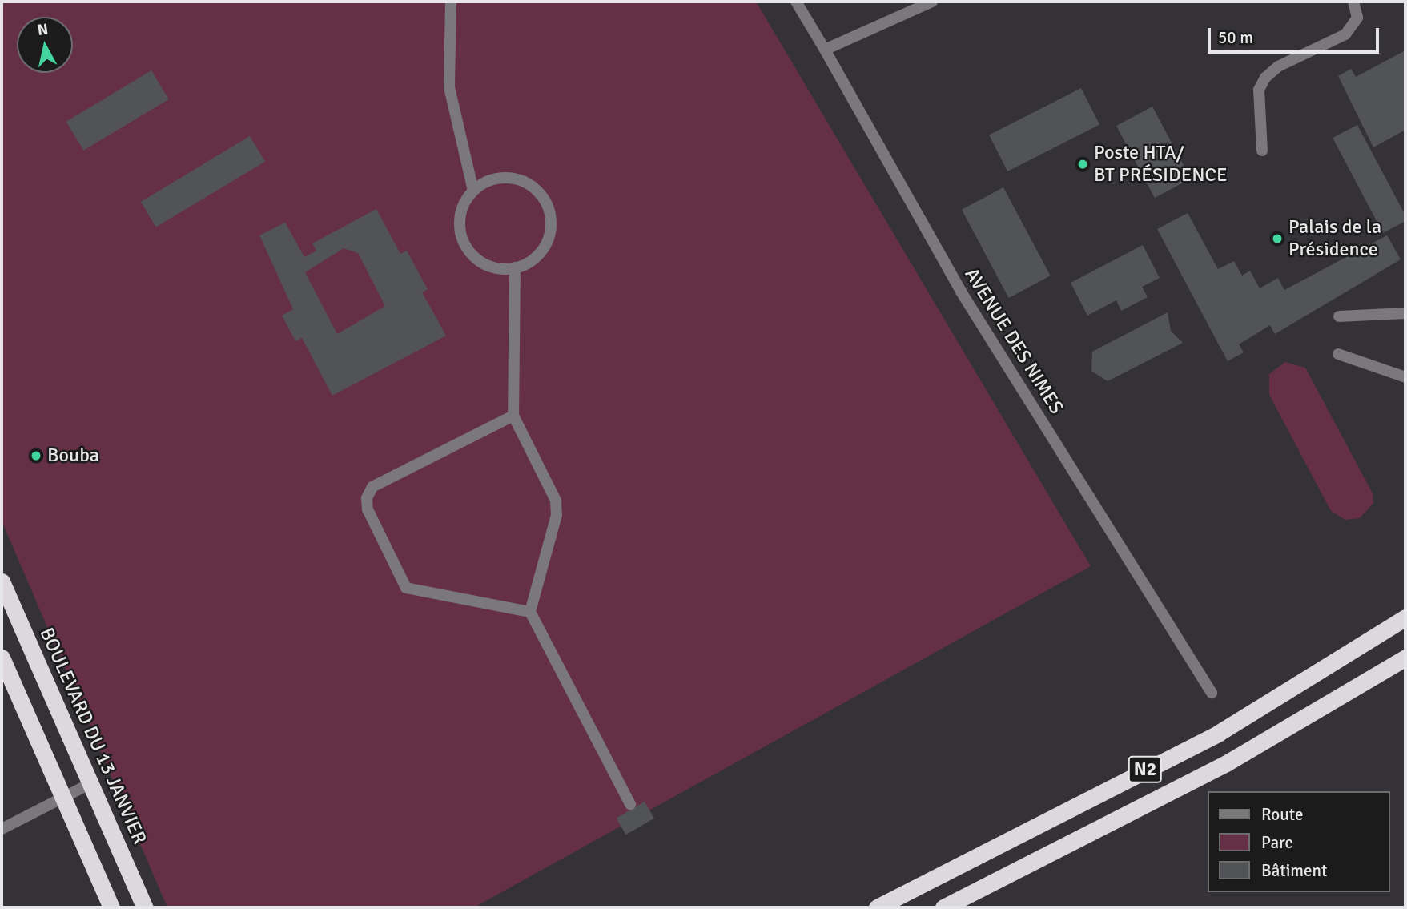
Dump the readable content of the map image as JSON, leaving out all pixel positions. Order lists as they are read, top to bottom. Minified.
{"streets":{"highway":["BOULEVARD DU 13 JANVIER","N2"],"street":["AVENUE DES NIMES"]},"places":["Poste HTA/ BT PRÉSIDENCE","Palais de la Présidence","Bouba"],"legend":["Route","Parc","Bâtiment"],"scale_bar":"50 m","north":"top"}
